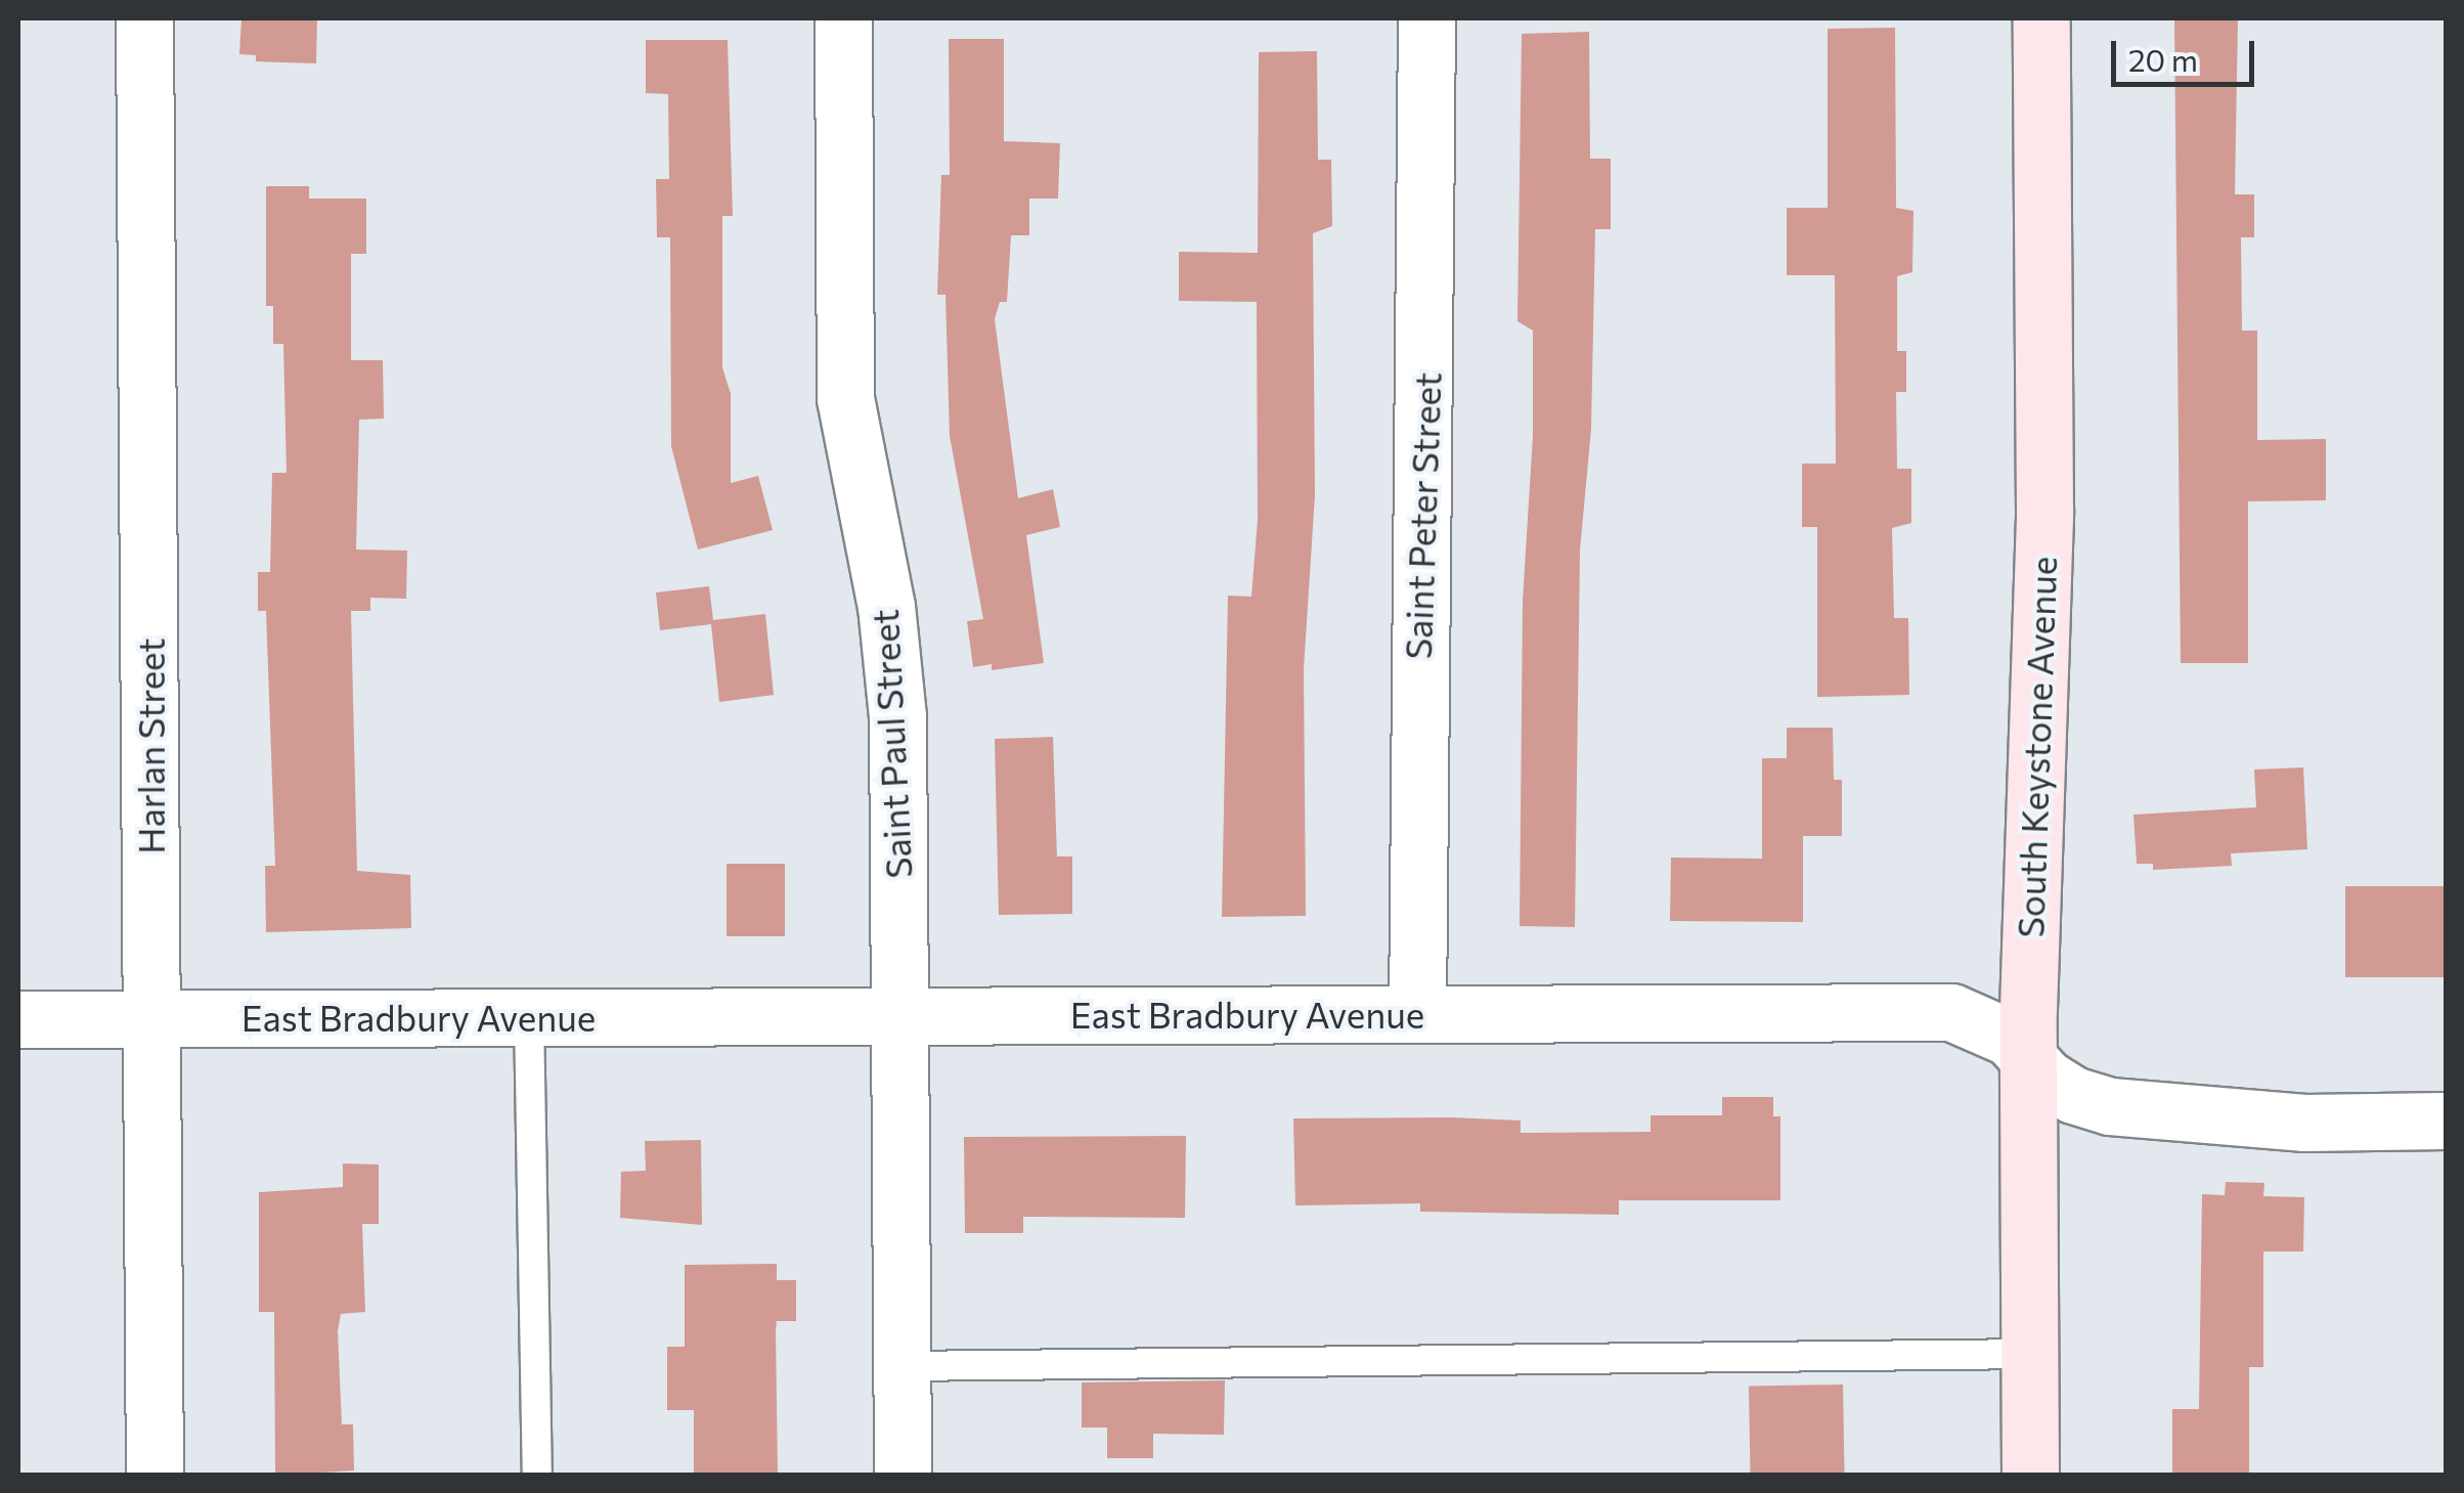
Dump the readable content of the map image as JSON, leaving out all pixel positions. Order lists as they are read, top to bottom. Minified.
{"streets":{"main road":["South Keystone Avenue"],"street":["Saint Peter Street","Saint Paul Street","Harlan Street","East Bradbury Avenue"]},"crossings":[["Saint Peter Street","East Bradbury Avenue"],["Saint Paul Street","East Bradbury Avenue"],["Harlan Street","East Bradbury Avenue"],["South Keystone Avenue","East Bradbury Avenue"]],"scale_bar":"20 m"}
